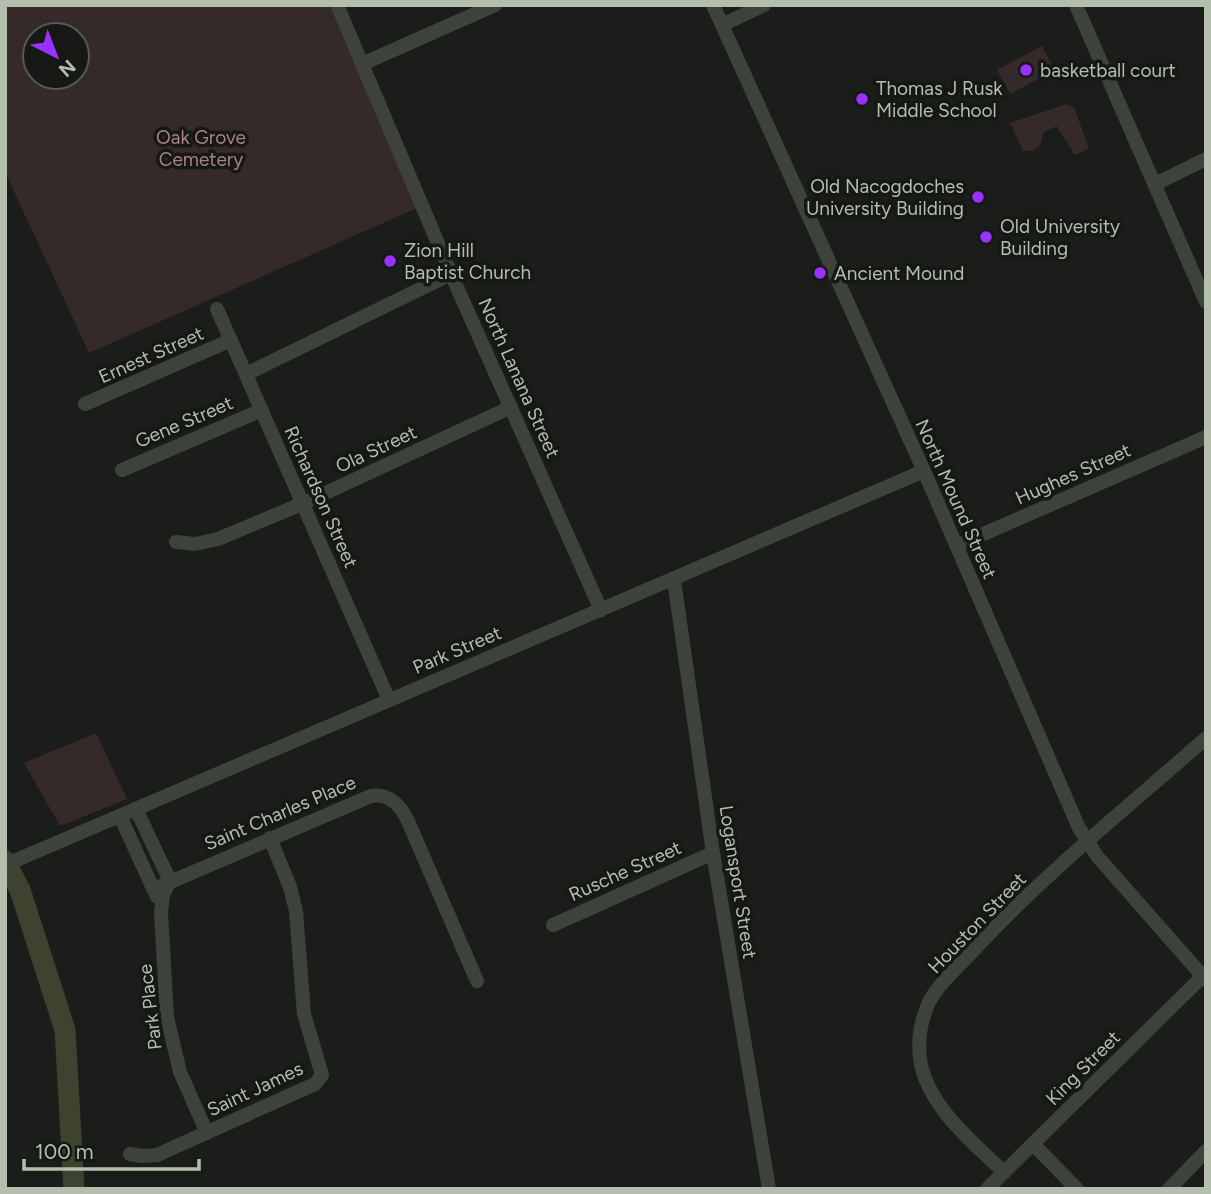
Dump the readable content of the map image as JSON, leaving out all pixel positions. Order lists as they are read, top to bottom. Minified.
{"streets":{"street":["Ernest Street","North Lanana Street","Gene Street","Ola Street","Hughes Street","Richardson Street","North Mound Street","Park Street","Saint Charles Place","Rusche Street","Logansport Street","Houston Street","Park Place","King Street","Saint James"]},"crossings":[["Ernest Street","Richardson Street"],["North Lanana Street","Ola Street"],["North Lanana Street","Park Street"],["Gene Street","Richardson Street"],["Ola Street","Richardson Street"],["Hughes Street","North Mound Street"],["Richardson Street","Park Street"],["North Mound Street","Park Street"],["North Mound Street","Houston Street"],["North Mound Street","King Street"],["Park Street","Logansport Street"],["Park Street","Park Place"],["Saint Charles Place","Park Place"],["Saint Charles Place","Saint James"],["Rusche Street","Logansport Street"],["Houston Street","King Street"],["Park Place","Saint James"]],"parks":["Oak Grove Cemetery"],"places":["basketball court","Thomas J Rusk Middle School","Old Nacogdoches University Building","Old University Building","Zion Hill Baptist Church","Ancient Mound"],"scale_bar":"100 m","north":"bottom right"}
